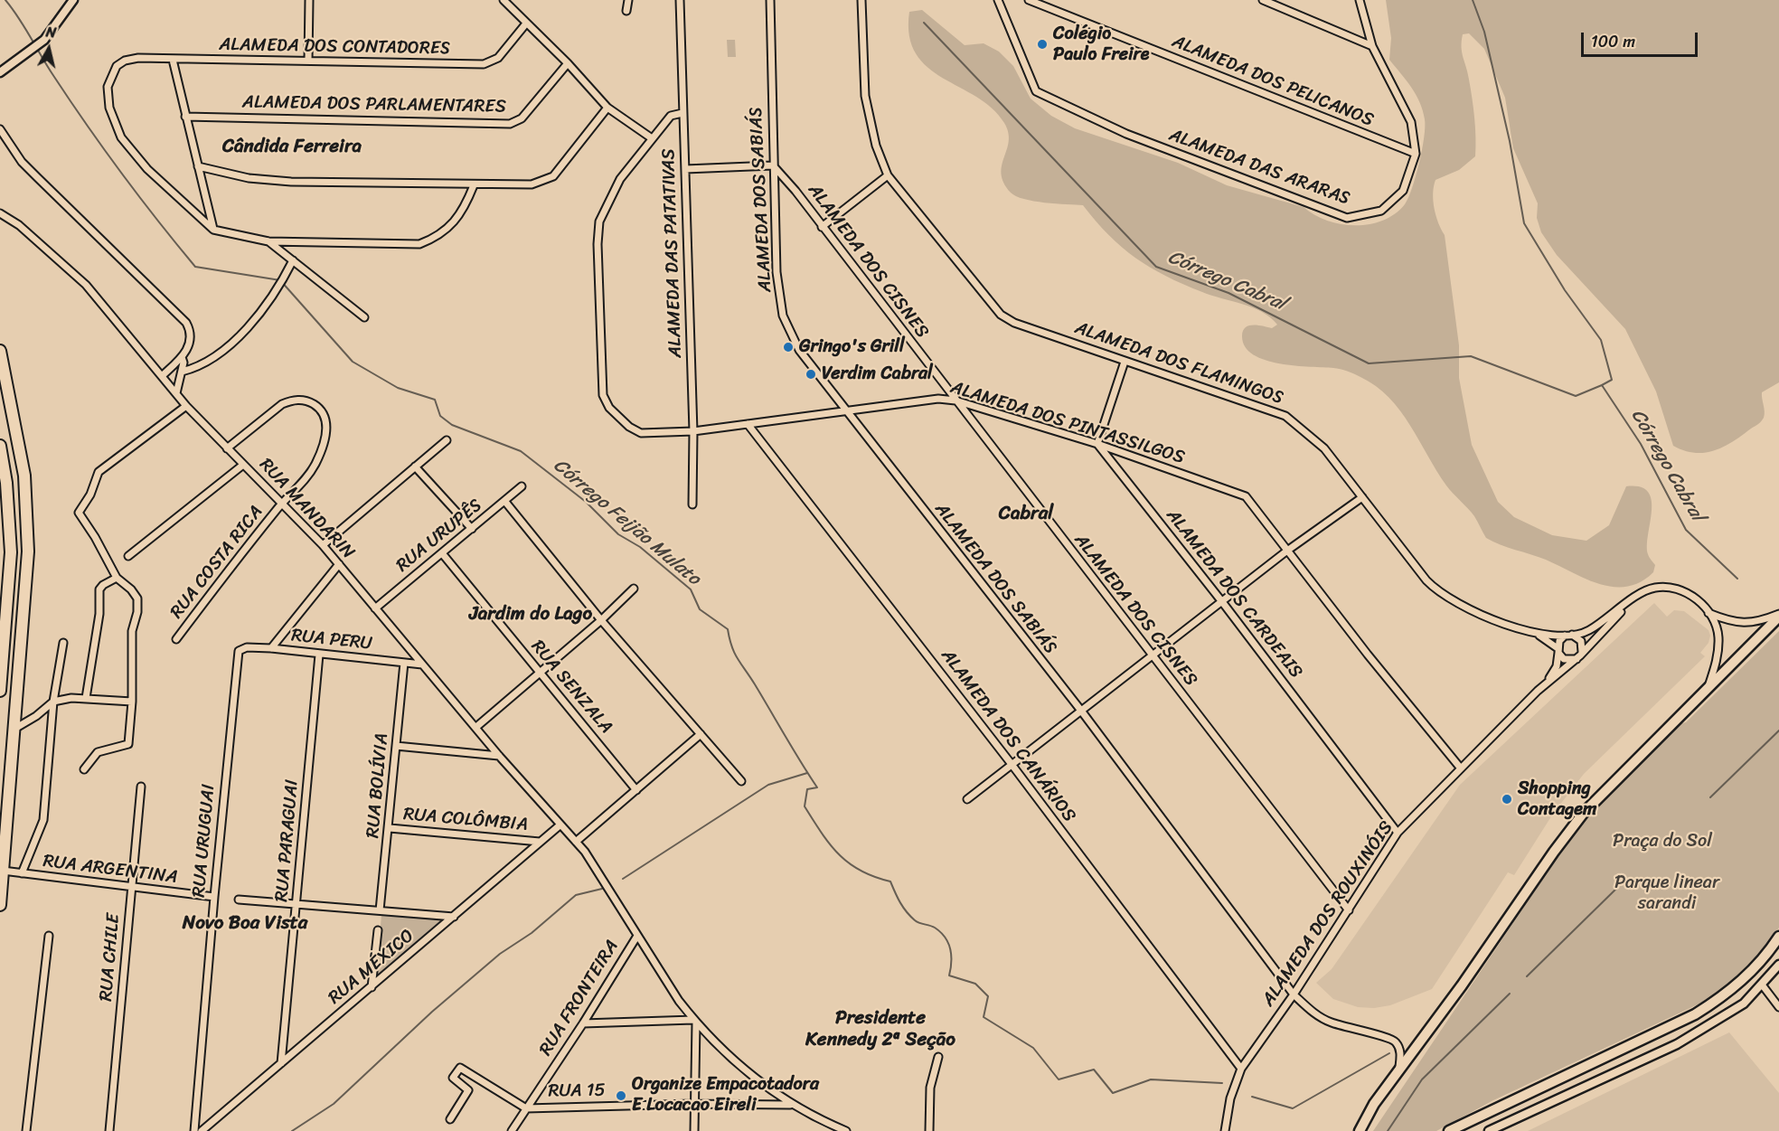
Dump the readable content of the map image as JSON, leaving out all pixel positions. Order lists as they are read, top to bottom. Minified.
{"streets":{"street":["ALAMEDA DOS CONTADORES","ALAMEDA DOS PELICANOS","ALAMEDA DOS PARLAMENTARES","ALAMEDA DAS ARARAS","ALAMEDA DOS SABIÁS","ALAMEDA DAS PATATIVAS","ALAMEDA DOS CISNES","ALAMEDA DOS FLAMINGOS","ALAMEDA DOS PINTASSILGOS","RUA MANDARIN","RUA URUPÊS","RUA COSTA RICA","ALAMEDA DOS CARDEAIS","RUA PERU","RUA SENZALA","ALAMEDA DOS CANÁRIOS","RUA BOLÍVIA","RUA COLÔMBIA","RUA URUGUAI","RUA PARAGUAI","RUA ARGENTINA","ALAMEDA DOS ROUXINÓIS","RUA CHILE","RUA MÉXICO","RUA FRONTEIRA","RUA 15"]},"crossings":[["ALAMEDA DOS PELICANOS","ALAMEDA DAS ARARAS"],["ALAMEDA DOS SABIÁS","ALAMEDA DOS CISNES"],["ALAMEDA DOS SABIÁS","ALAMEDA DOS PINTASSILGOS"],["ALAMEDA DOS SABIÁS","ALAMEDA DOS ROUXINÓIS"],["ALAMEDA DAS PATATIVAS","ALAMEDA DOS PINTASSILGOS"],["ALAMEDA DOS CISNES","ALAMEDA DOS PINTASSILGOS"],["ALAMEDA DOS CISNES","ALAMEDA DOS ROUXINÓIS"],["ALAMEDA DOS FLAMINGOS","ALAMEDA DOS ROUXINÓIS"],["ALAMEDA DOS PINTASSILGOS","ALAMEDA DOS CARDEAIS"],["ALAMEDA DOS PINTASSILGOS","ALAMEDA DOS CANÁRIOS"],["ALAMEDA DOS PINTASSILGOS","ALAMEDA DOS ROUXINÓIS"],["RUA MANDARIN","RUA URUPÊS"],["RUA MANDARIN","RUA COSTA RICA"],["RUA MANDARIN","RUA PERU"],["RUA MANDARIN","RUA MÉXICO"],["RUA MANDARIN","RUA FRONTEIRA"],["RUA MANDARIN","RUA 15"],["RUA URUPÊS","RUA SENZALA"],["ALAMEDA DOS CARDEAIS","ALAMEDA DOS ROUXINÓIS"],["RUA PERU","RUA BOLÍVIA"],["RUA PERU","RUA URUGUAI"],["RUA PERU","RUA PARAGUAI"],["ALAMEDA DOS CANÁRIOS","ALAMEDA DOS ROUXINÓIS"],["RUA BOLÍVIA","RUA COLÔMBIA"],["RUA COLÔMBIA","RUA MÉXICO"],["RUA URUGUAI","RUA ARGENTINA"],["RUA PARAGUAI","RUA MÉXICO"],["RUA ARGENTINA","RUA CHILE"],["RUA FRONTEIRA","RUA 15"]],"districts":["Cândida Ferreira","Cabral","Jardim do Lago","Novo Boa Vista","Presidente Kennedy 2ª Seção"],"water":["Córrego Cabral","Córrego Feijão Mulato"],"parks":["Praça do Sol","Parque linear sarandi"],"places":["Colégio Paulo Freire","Gringo's Grill","Verdim Cabral","Shopping Contagem","Organize Empacotadora E Locacao Eireli"],"scale_bar":"100 m","north":"top"}
